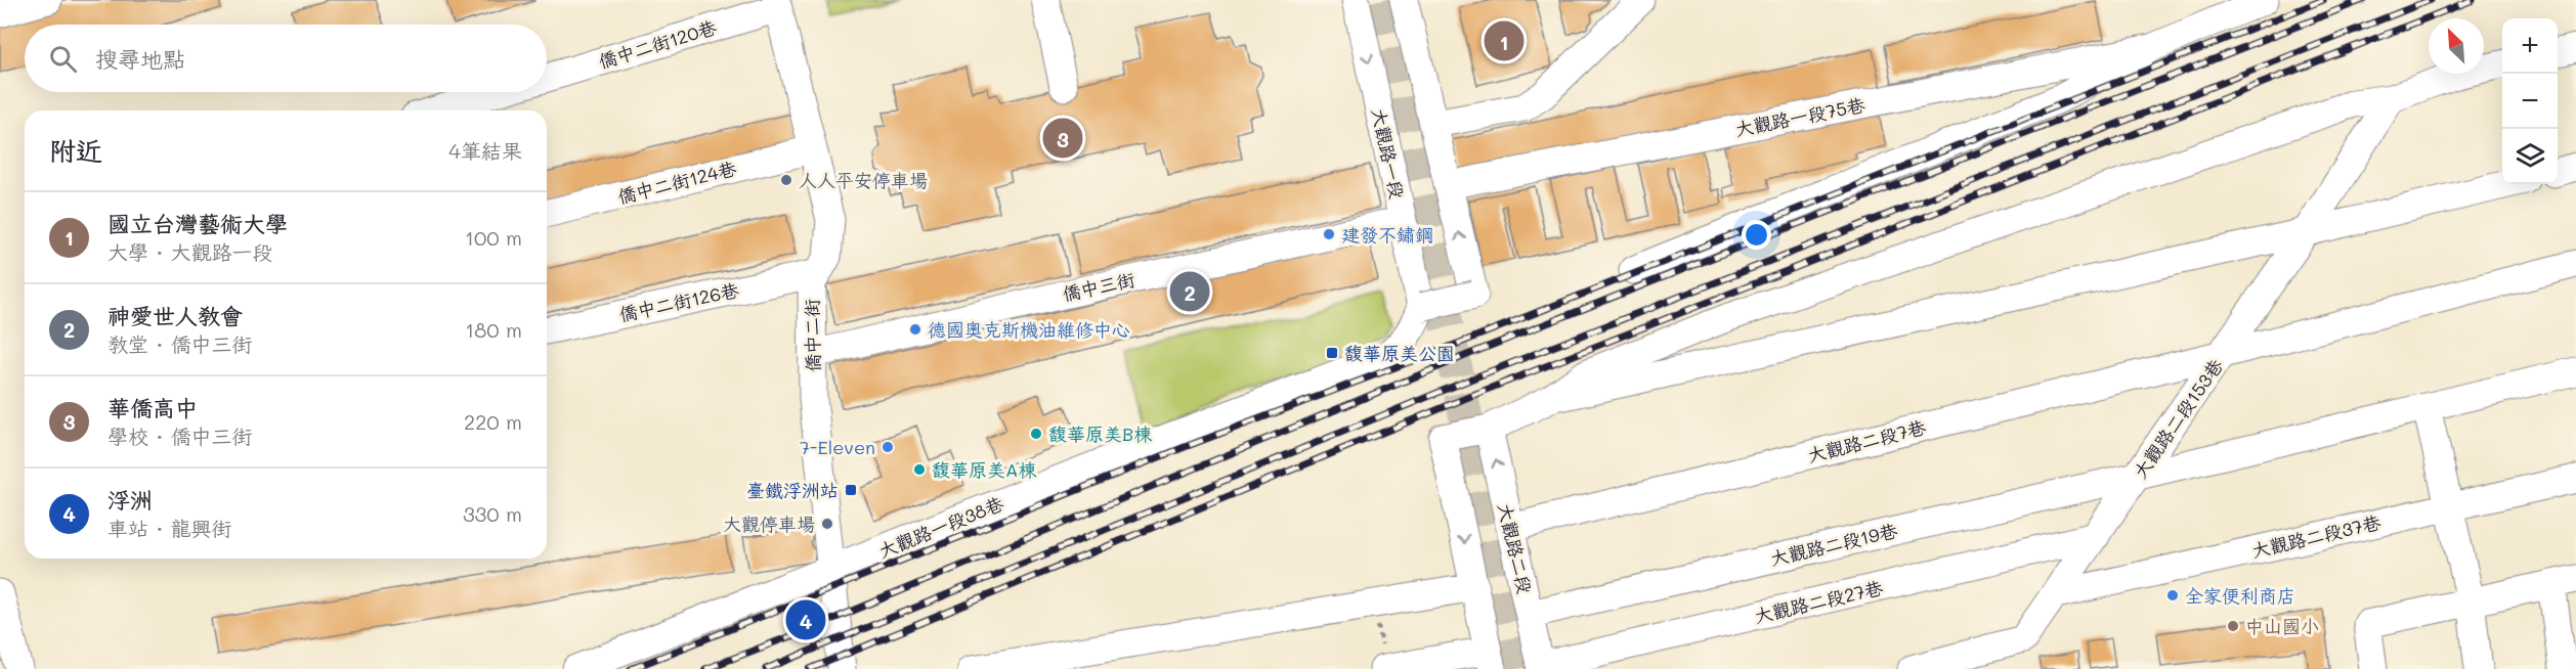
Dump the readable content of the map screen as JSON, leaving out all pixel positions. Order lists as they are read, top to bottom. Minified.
{"streets":{"street":["僑中二街120巷","大觀路一段75巷","大觀路一段","僑中二街124巷","僑中三街","僑中二街126巷","僑中二街","大觀路二段153巷","大觀路二段7巷","大觀路一段38巷","大觀路二段37巷","大觀路二段19巷","大觀路二段","大觀路二段27巷"]},"crossings":[["僑中二街120巷","僑中二街"],["大觀路一段","大觀路一段38巷"],["僑中二街124巷","僑中二街"],["僑中三街","僑中二街"],["僑中二街126巷","僑中二街"],["僑中二街","大觀路一段38巷"],["大觀路二段153巷","大觀路二段7巷"],["大觀路二段153巷","大觀路二段37巷"],["大觀路二段153巷","大觀路二段19巷"],["大觀路二段153巷","大觀路二段27巷"],["大觀路二段7巷","大觀路二段"],["大觀路二段19巷","大觀路二段"],["大觀路二段","大觀路二段27巷"]],"one_way":["大觀路二段"],"places":{"other":["人人平安停車場","建發不鏽鋼","德國奧克斯機油維修中心","馥華原美B棟","7-Eleven","馥華原美A棟","大觀停車場","全家便利商店","中山國小"],"transit":["馥華原美公園","臺鐵浮洲站"]},"north":"top left","page":{"map_buttons":["+","−"],"pins":["1","3","2","4"],"search":"搜尋地點","heading":["附近","4筆結果"],"list":[{"mark":"1","name":"國立台灣藝術大學","note":"大學 · 大觀路一段","value":"100 m"},{"mark":"2","name":"神愛世人教會","note":"教堂 · 僑中三街","value":"180 m"},{"mark":"3","name":"華僑高中","note":"學校 · 僑中三街","value":"220 m"},{"mark":"4","name":"浮洲","note":"車站 · 龍興街","value":"330 m"}]}}
